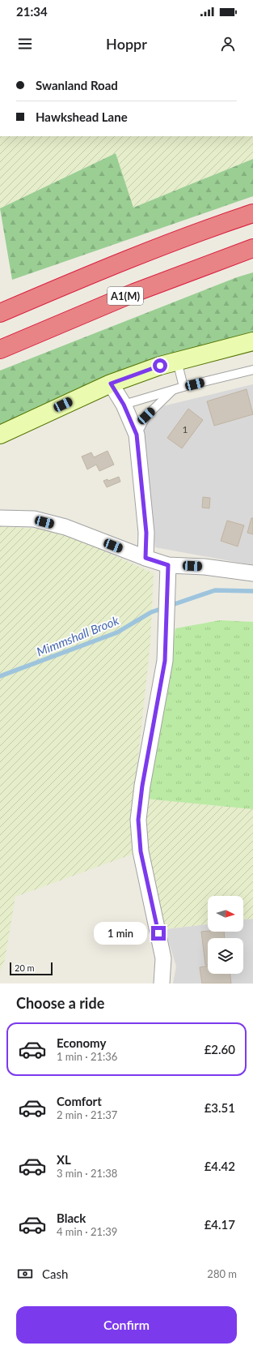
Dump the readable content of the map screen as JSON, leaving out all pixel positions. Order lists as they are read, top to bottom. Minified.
{"streets":{"highway":["A1(M)"]},"water":["Mimmshall Brook"],"house_numbers":["1"],"scale_bar":"20 m","north":"right","page":{"status":"21:34","header":"Hoppr","banner":["Swanland Road","Hawkshead Lane"],"bubble":"1 min","scale":"20 m","heading":"Choose a ride","list":[{"name":"Economy","note":"1 min · 21:36","value":"£2.60"},{"name":"Comfort","note":"2 min · 21:37","value":"£3.51"},{"name":"XL","note":"3 min · 21:38","value":"£4.42"},{"name":"Black","note":"4 min · 21:39","value":"£4.17"}],"pay":["Cash","280 m"],"buttons":"Confirm"}}
